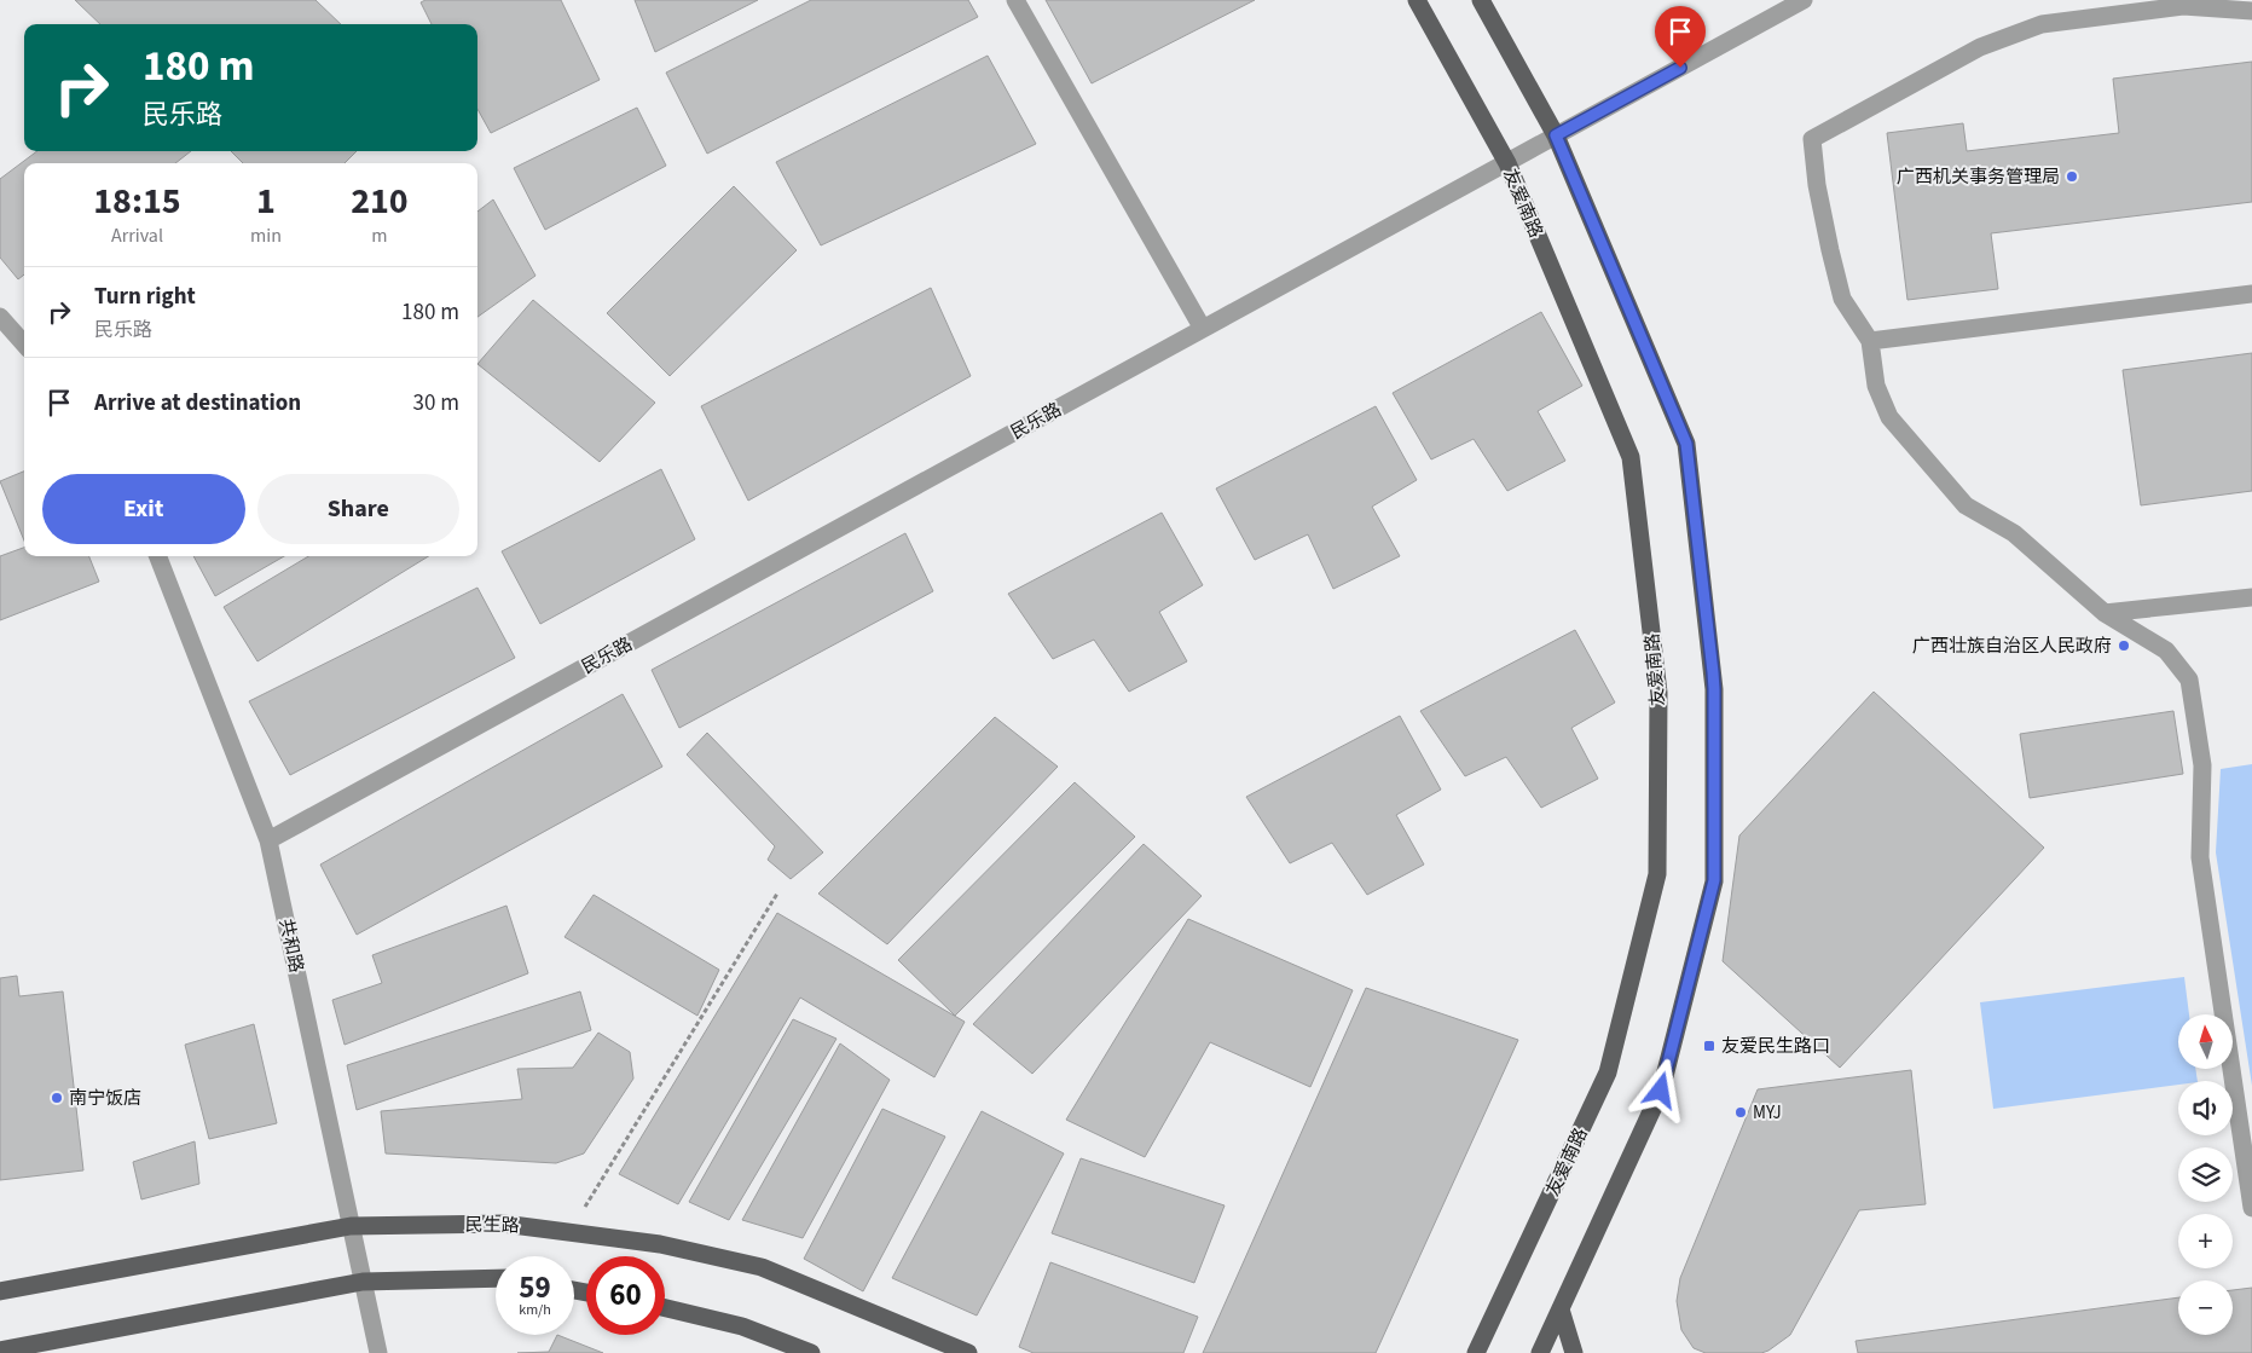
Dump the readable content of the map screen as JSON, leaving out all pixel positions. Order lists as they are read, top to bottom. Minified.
{"streets":{"main road":["友爱南路","民生路"],"street":["民乐路","共和路"]},"crossings":[["友爱南路","民乐路"],["民乐路","共和路"],["共和路","民生路"]],"places":{"other":["广西机关事务管理局","广西壮族自治区人民政府","南宁饭店","MYJ"],"transit":["友爱民生路口"]},"north":"top","page":{"turn":["180 m","民乐路"],"eta":["18:15","Arrival","1","min","210","m"],"list":[{"name":"Turn right","note":"民乐路","value":"180 m"},{"name":"Arrive at destination","value":"30 m"}],"buttons":["Exit","Share"],"map_buttons":["+","−"],"speed":"59 km/h","limit":"60"}}
